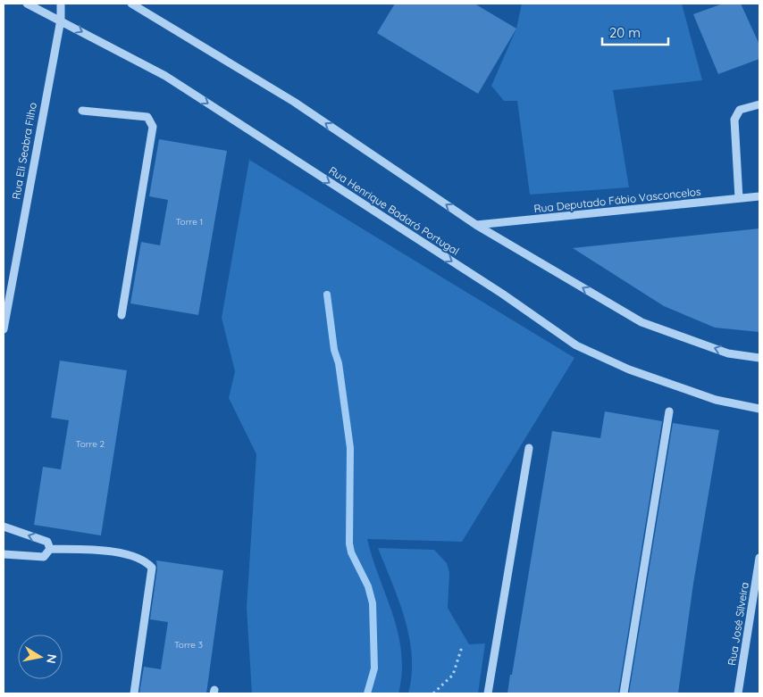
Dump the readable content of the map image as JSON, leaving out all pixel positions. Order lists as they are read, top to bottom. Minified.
{"streets":{"street":["Rua Eli Seabra Filho","Rua Deputado Fábio Vasconcelos","Rua Henrique Badaró Portugal","Rua José Silveira"]},"crossings":[["Rua Eli Seabra Filho","Rua Henrique Badaró Portugal"]],"house_numbers":["Torre 1","Torre 2","Torre 3"],"scale_bar":"20 m","north":"right"}
